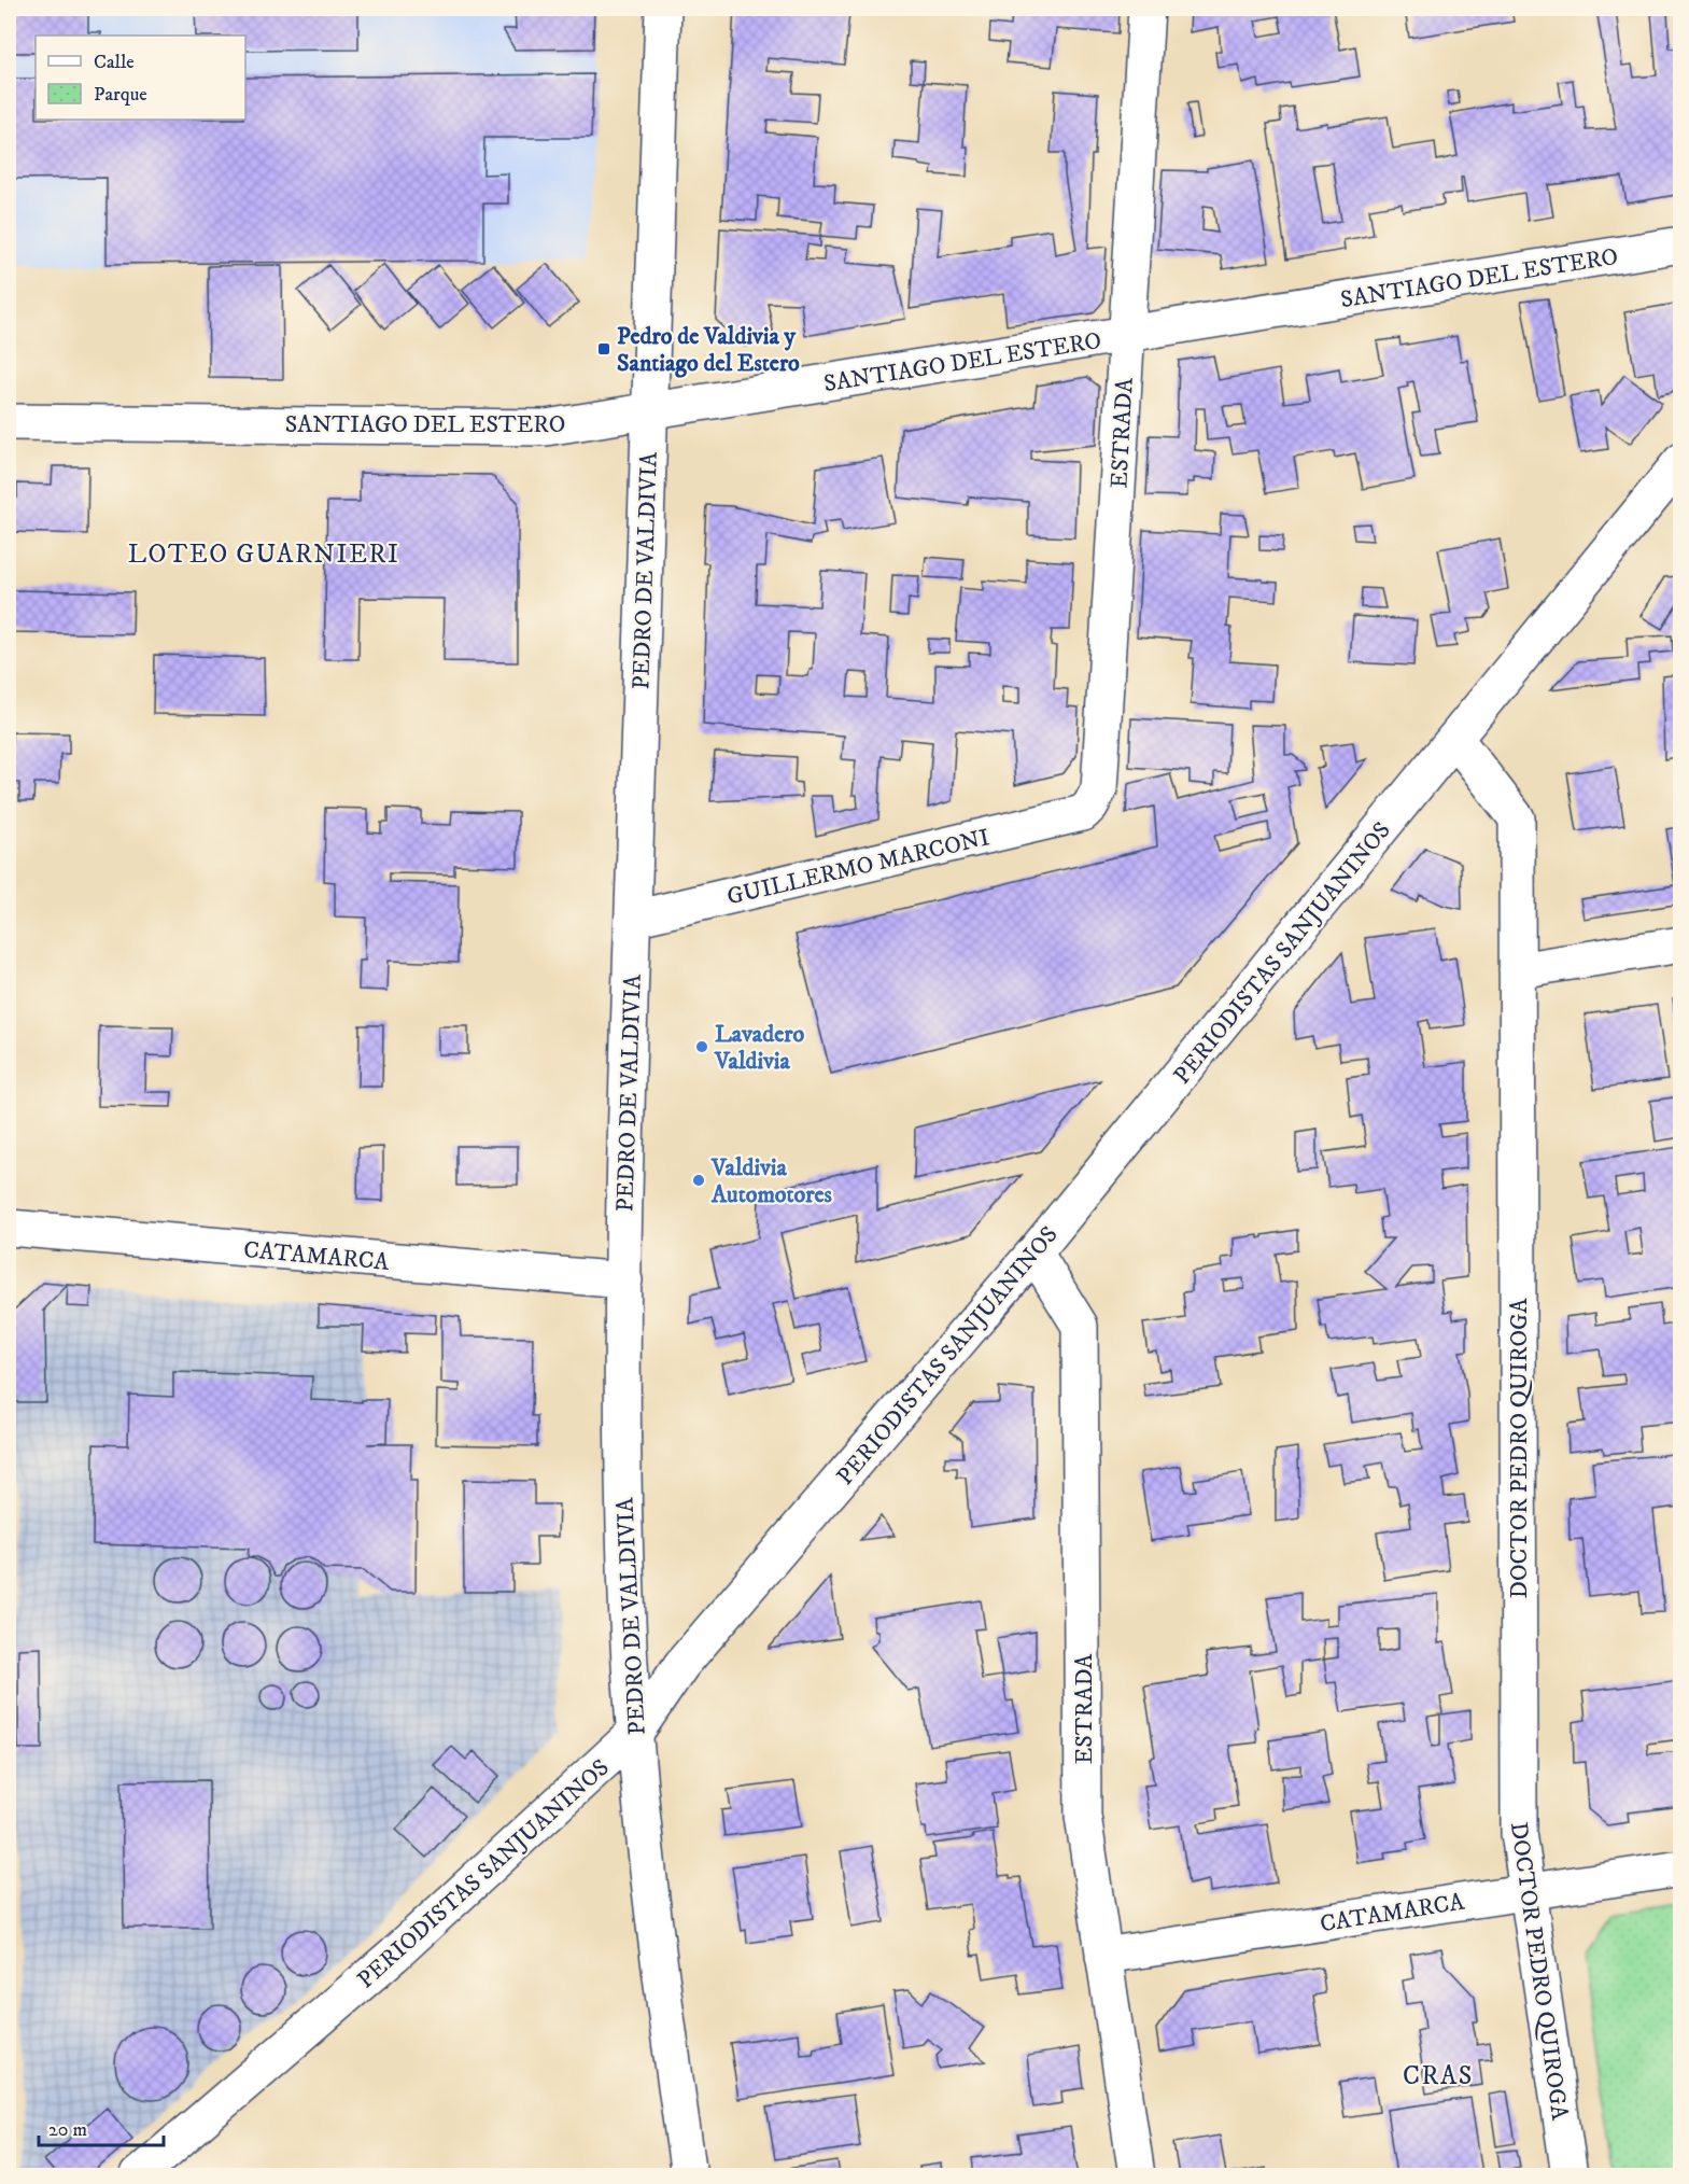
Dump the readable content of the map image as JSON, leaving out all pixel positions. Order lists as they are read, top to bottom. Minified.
{"streets":{"street":["SANTIAGO DEL ESTERO","ESTRADA","PEDRO DE VALDIVIA","GUILLERMO MARCONI","PERIODISTAS SANJUANINOS","CATAMARCA","DOCTOR PEDRO QUIROGA"]},"crossings":[["SANTIAGO DEL ESTERO","ESTRADA"],["SANTIAGO DEL ESTERO","PEDRO DE VALDIVIA"],["ESTRADA","GUILLERMO MARCONI"],["ESTRADA","PERIODISTAS SANJUANINOS"],["ESTRADA","CATAMARCA"],["PEDRO DE VALDIVIA","GUILLERMO MARCONI"],["PEDRO DE VALDIVIA","PERIODISTAS SANJUANINOS"],["PEDRO DE VALDIVIA","CATAMARCA"],["PERIODISTAS SANJUANINOS","DOCTOR PEDRO QUIROGA"],["CATAMARCA","DOCTOR PEDRO QUIROGA"]],"districts":["LOTEO GUARNIERI","CRAS"],"places":{"transit":["Pedro de Valdivia y Santiago del Estero"],"other":["Lavadero Valdivia","Valdivia Automotores"]},"legend":["Calle","Parque"],"scale_bar":"20 m"}
